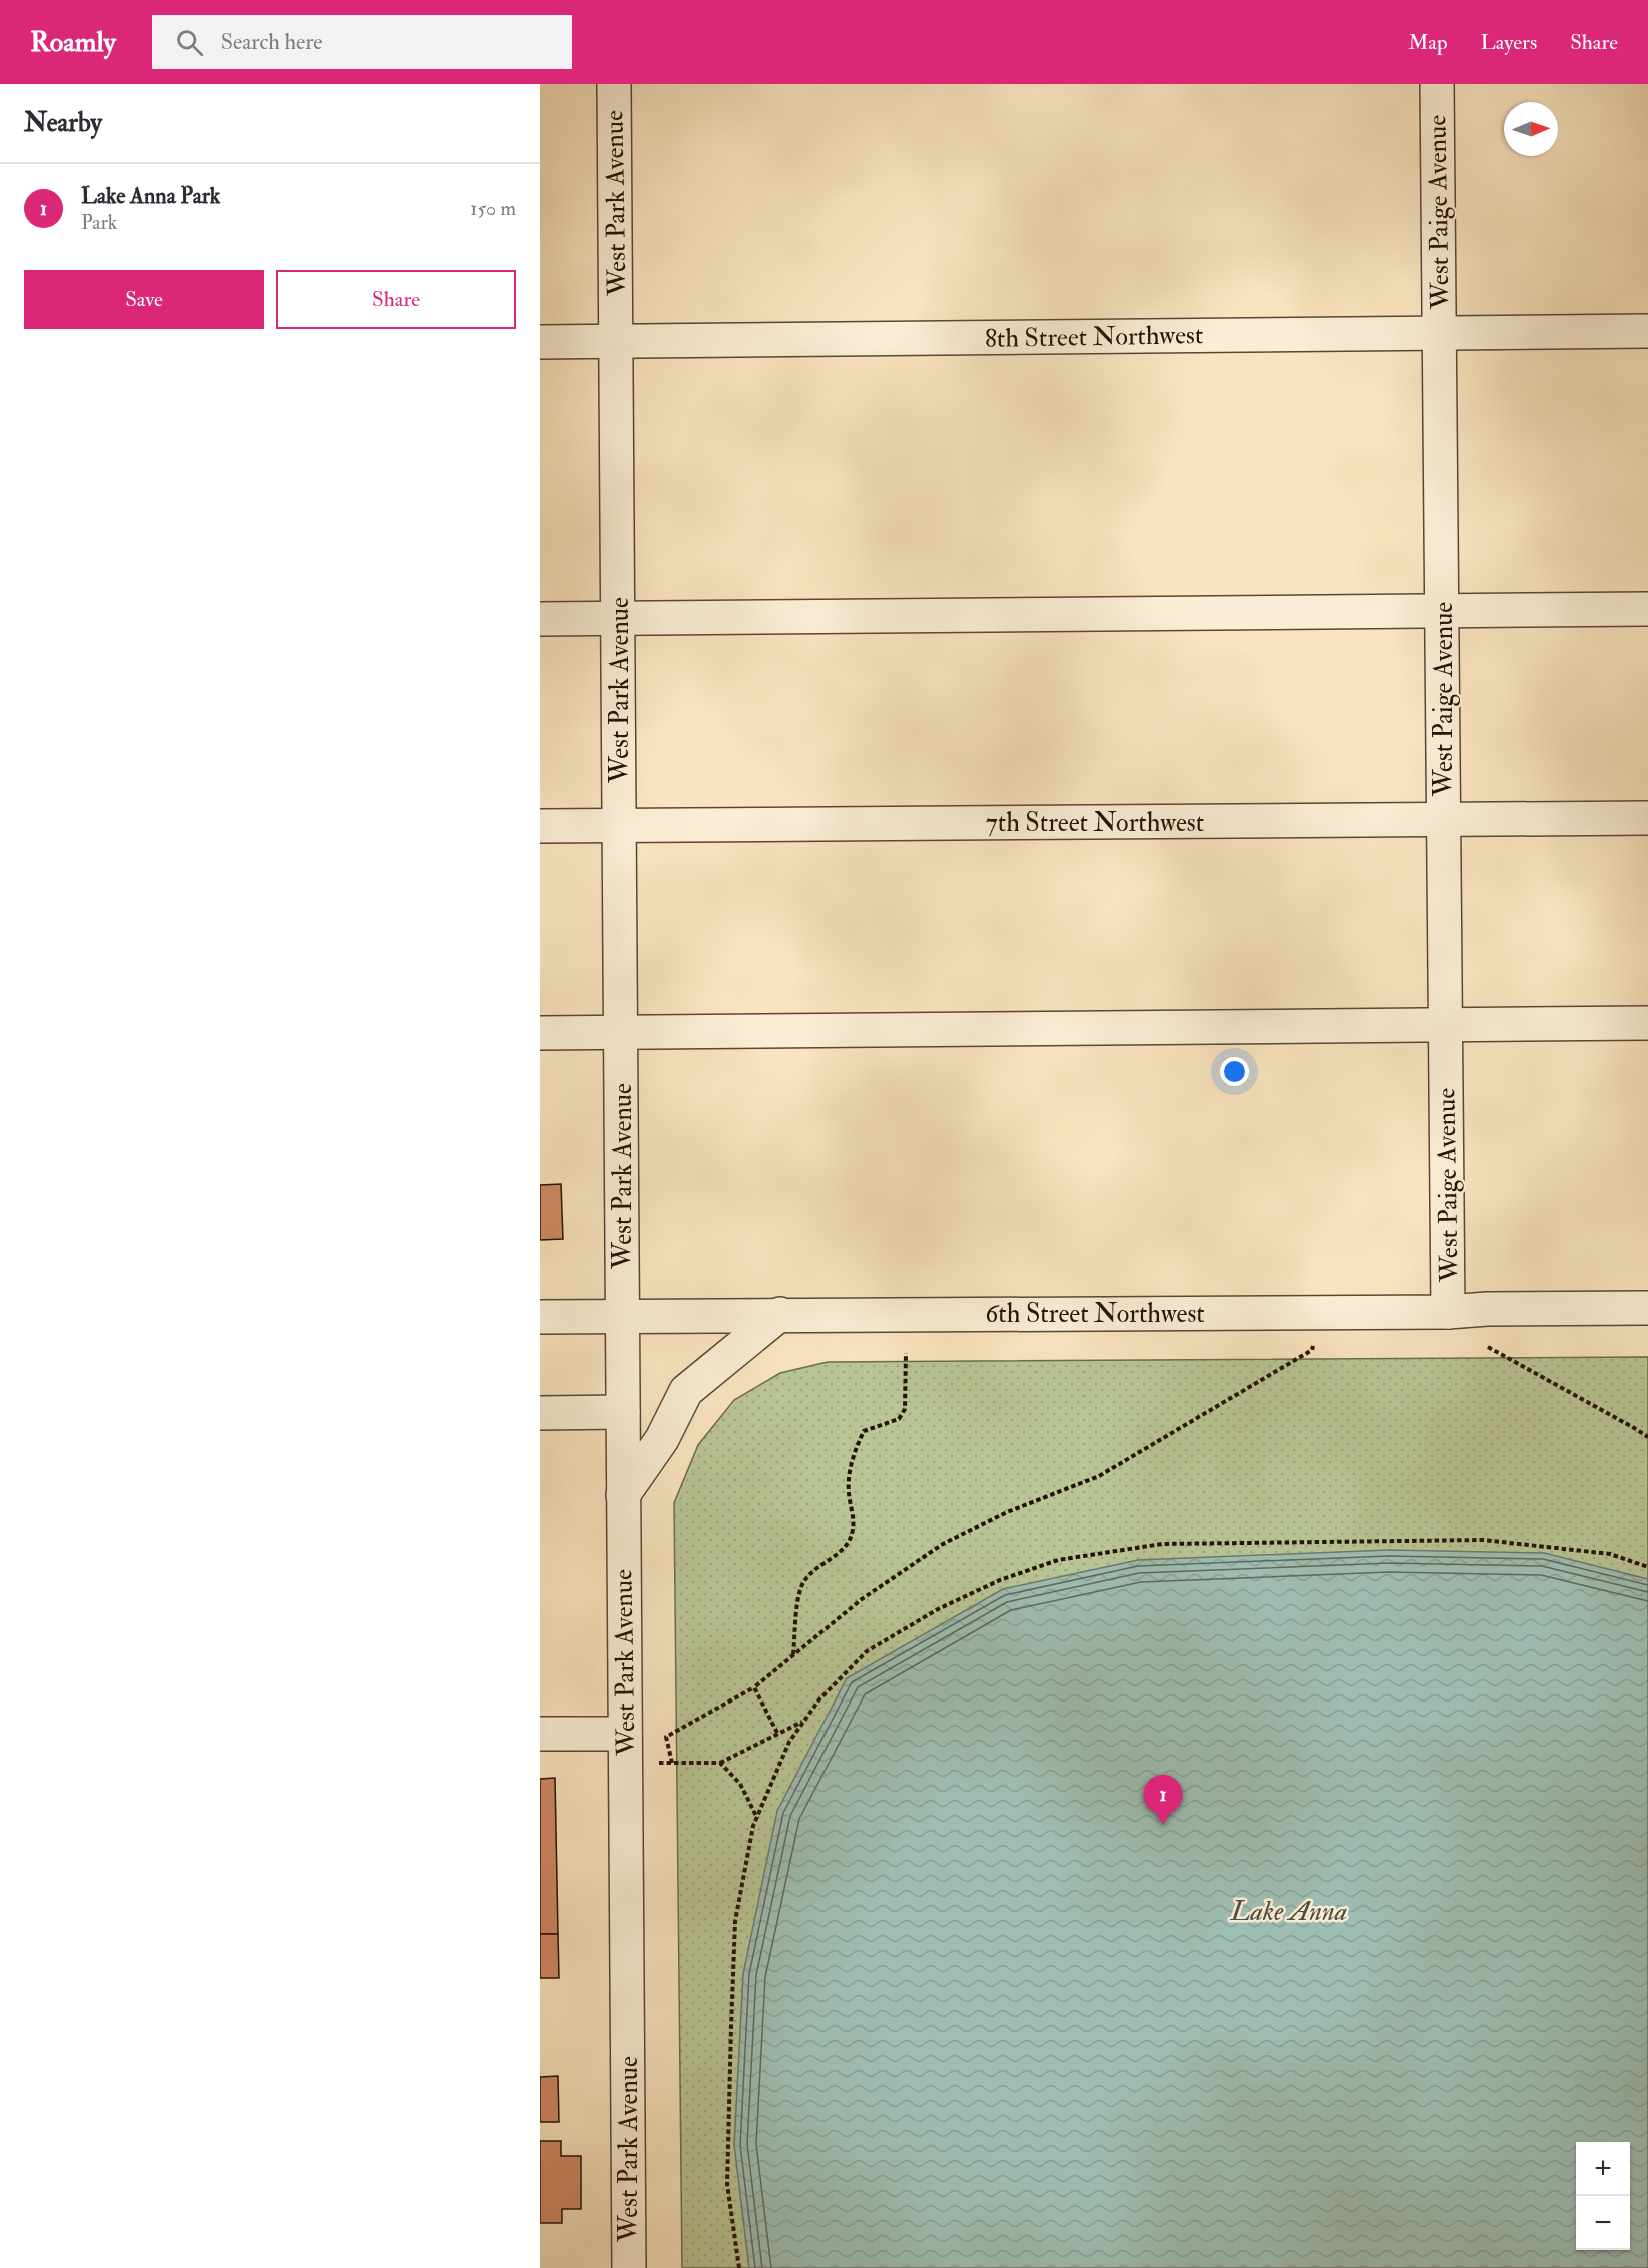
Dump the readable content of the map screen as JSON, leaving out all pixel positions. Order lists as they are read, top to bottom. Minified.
{"streets":{"street":["West Park Avenue","West Paige Avenue","8th Street Northwest","7th Street Northwest","6th Street Northwest"]},"crossings":[["West Park Avenue","8th Street Northwest"],["West Park Avenue","7th Street Northwest"],["West Park Avenue","6th Street Northwest"],["West Paige Avenue","8th Street Northwest"],["West Paige Avenue","7th Street Northwest"],["West Paige Avenue","6th Street Northwest"]],"water":["Lake Anna"],"north":"right","page":{"header":"Roamly","search":"Search here","nav":["Map","Layers","Share"],"heading":"Nearby","list":[{"mark":"1","name":"Lake Anna Park","note":"Park","value":"150 m"}],"buttons":["Save","Share"],"pins":"1","map_buttons":["+","−"]}}
